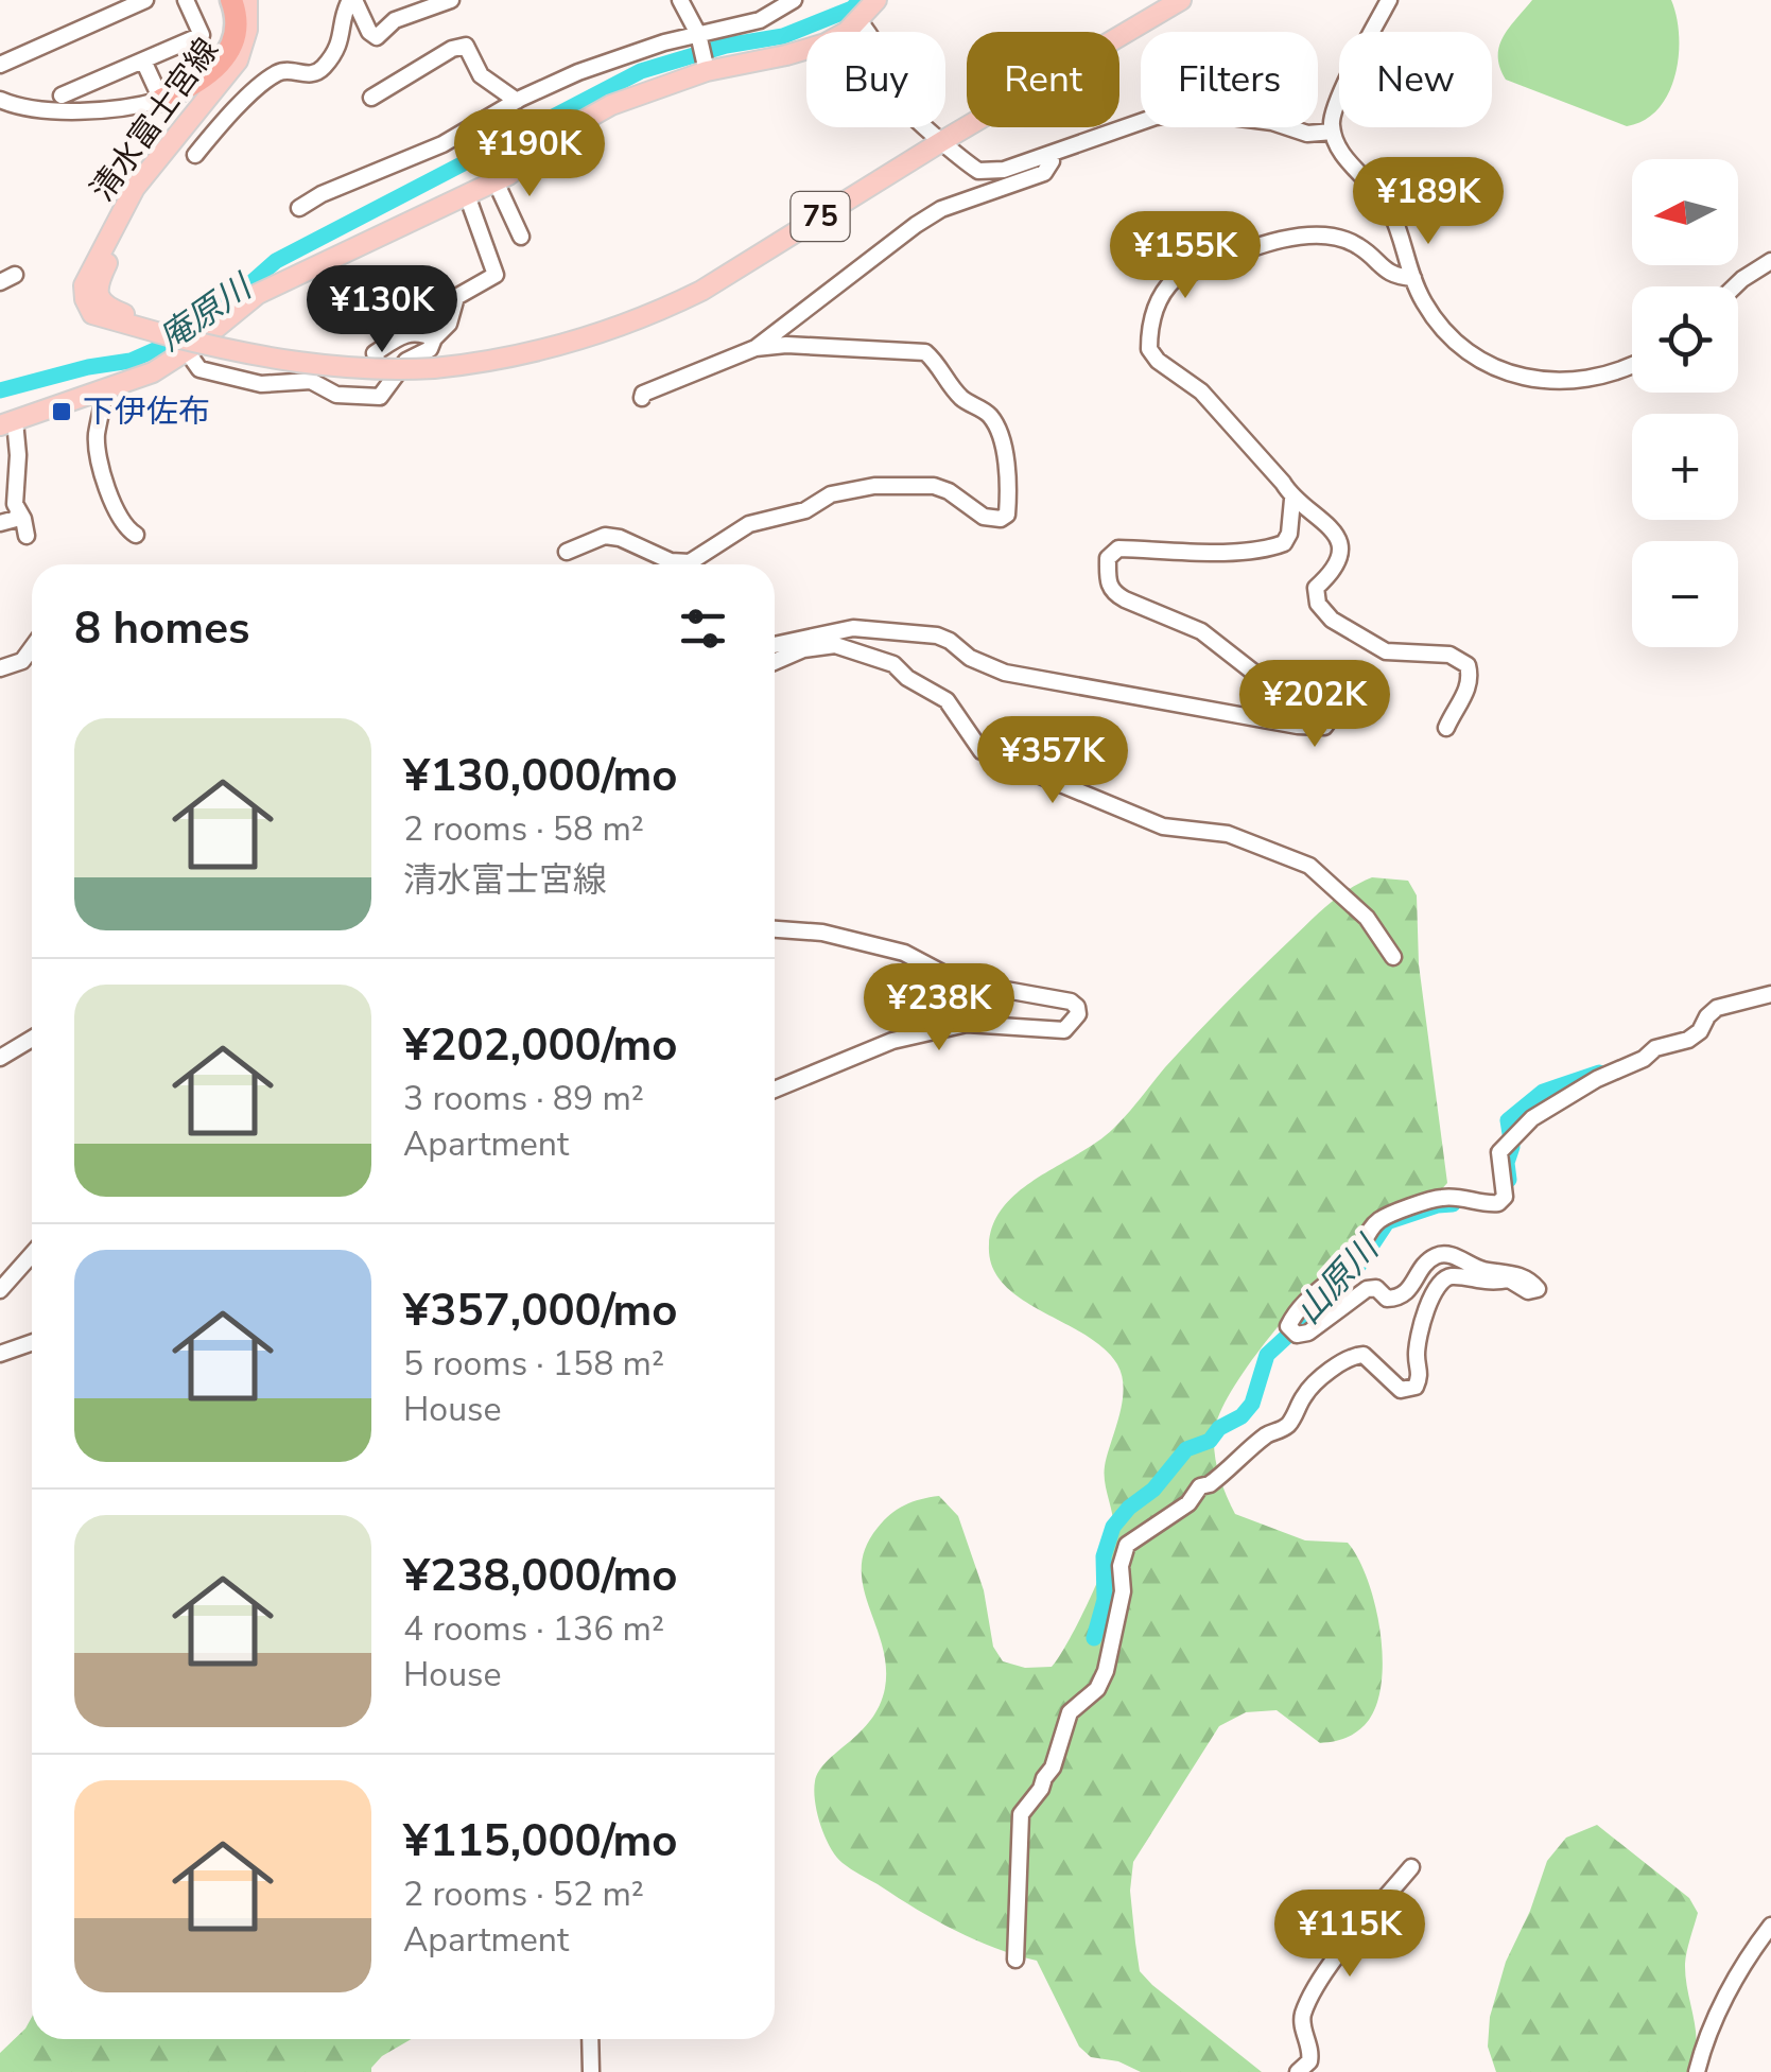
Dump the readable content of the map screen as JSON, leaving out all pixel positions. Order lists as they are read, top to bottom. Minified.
{"streets":{"main road":["清水富士宮線","75"]},"water":["庵原川","山原川"],"places":{"transit":["下伊佐布"]},"north":"left","page":{"chip":["Buy","Rent","Filters","New"],"price":["¥190K","¥189K","¥155K","¥130K","¥202K","¥357K","¥238K","¥115K"],"map_buttons":["+","−"],"heading":"8 homes","list":[{"name":"¥130,000/mo","note":"2 rooms · 58 m² · 清水富士宮線"},{"name":"¥202,000/mo","note":"3 rooms · 89 m² · Apartment"},{"name":"¥357,000/mo","note":"5 rooms · 158 m² · House"},{"name":"¥238,000/mo","note":"4 rooms · 136 m² · House"},{"name":"¥115,000/mo","note":"2 rooms · 52 m² · Apartment"}]}}
